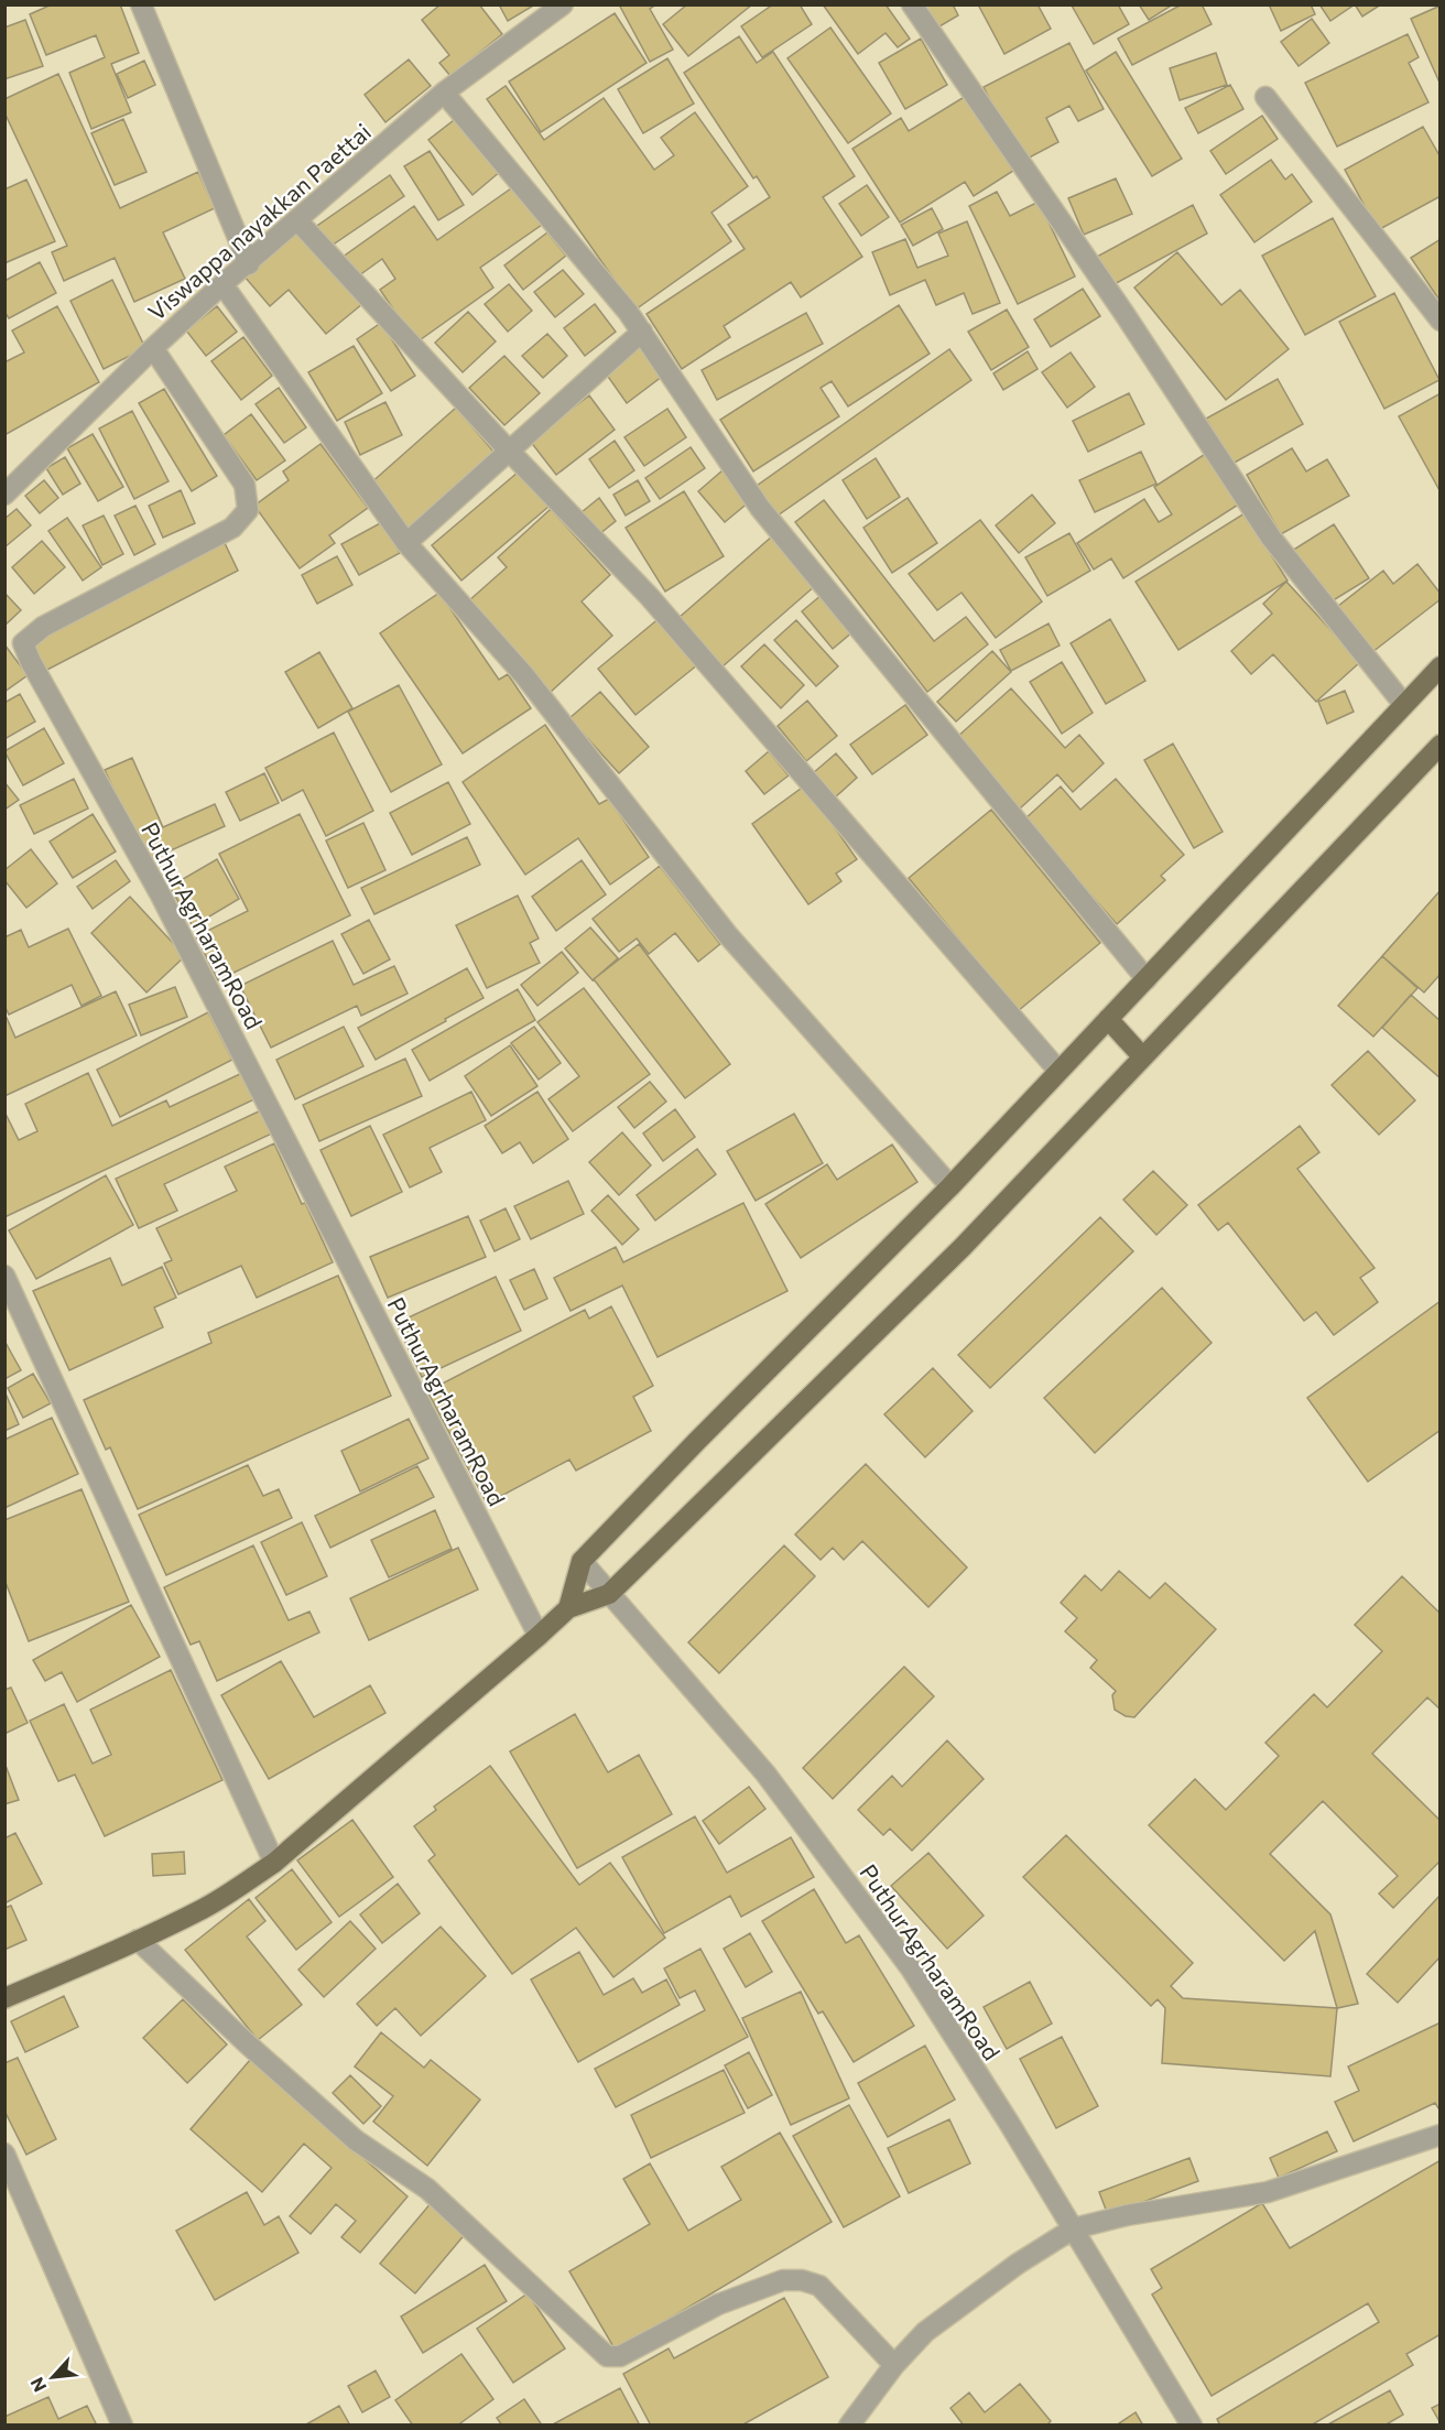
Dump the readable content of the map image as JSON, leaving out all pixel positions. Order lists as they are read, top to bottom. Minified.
{"streets":{"street":["Viswappa nayakkan Paettai","PuthurAgrharamRoad"]},"crossings":[["Viswappa nayakkan Paettai","PuthurAgrharamRoad"]],"north":"bottom left"}
